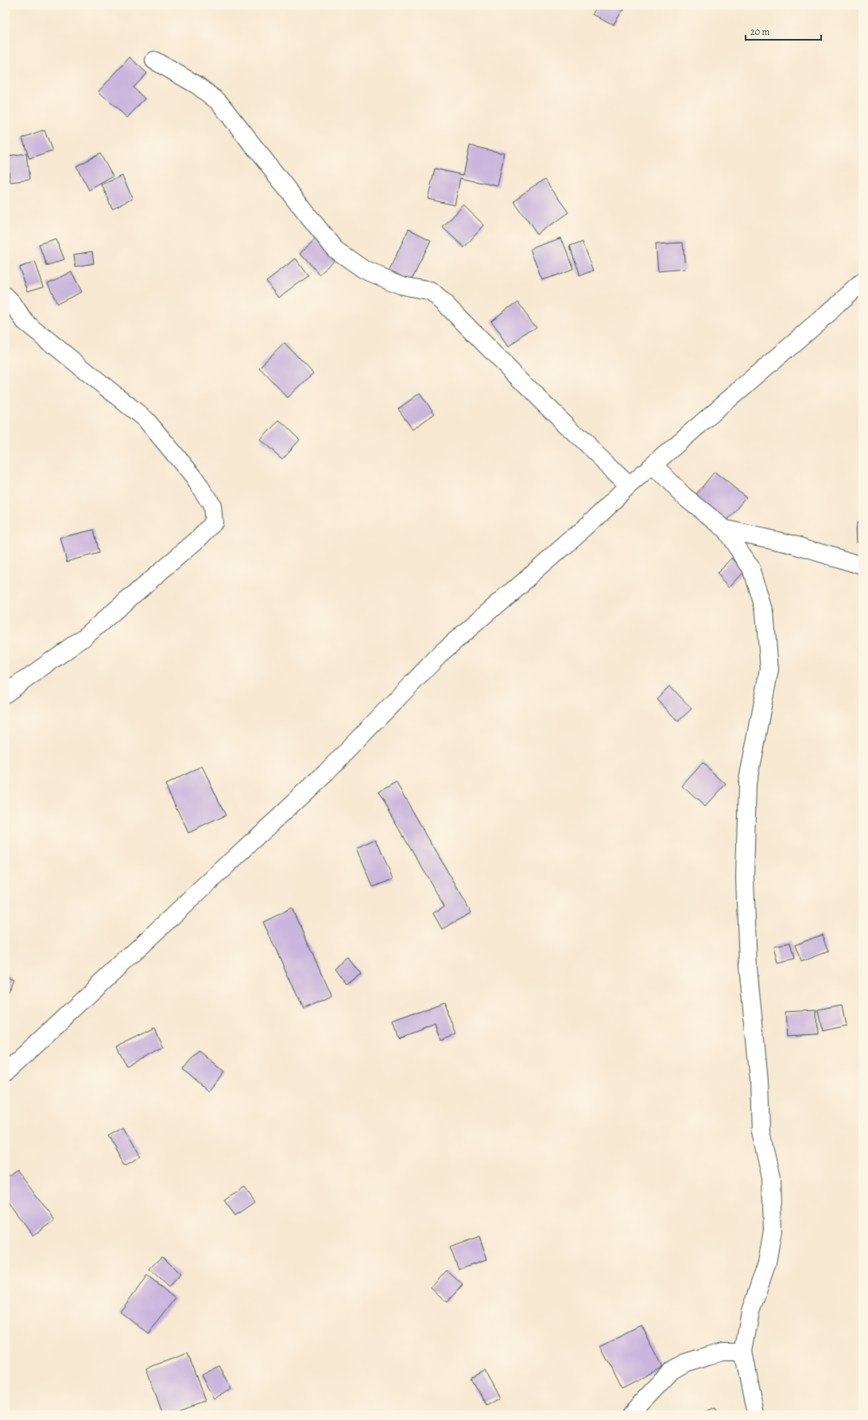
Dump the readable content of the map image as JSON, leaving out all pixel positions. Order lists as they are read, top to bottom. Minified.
{"scale_bar":"20 m"}
